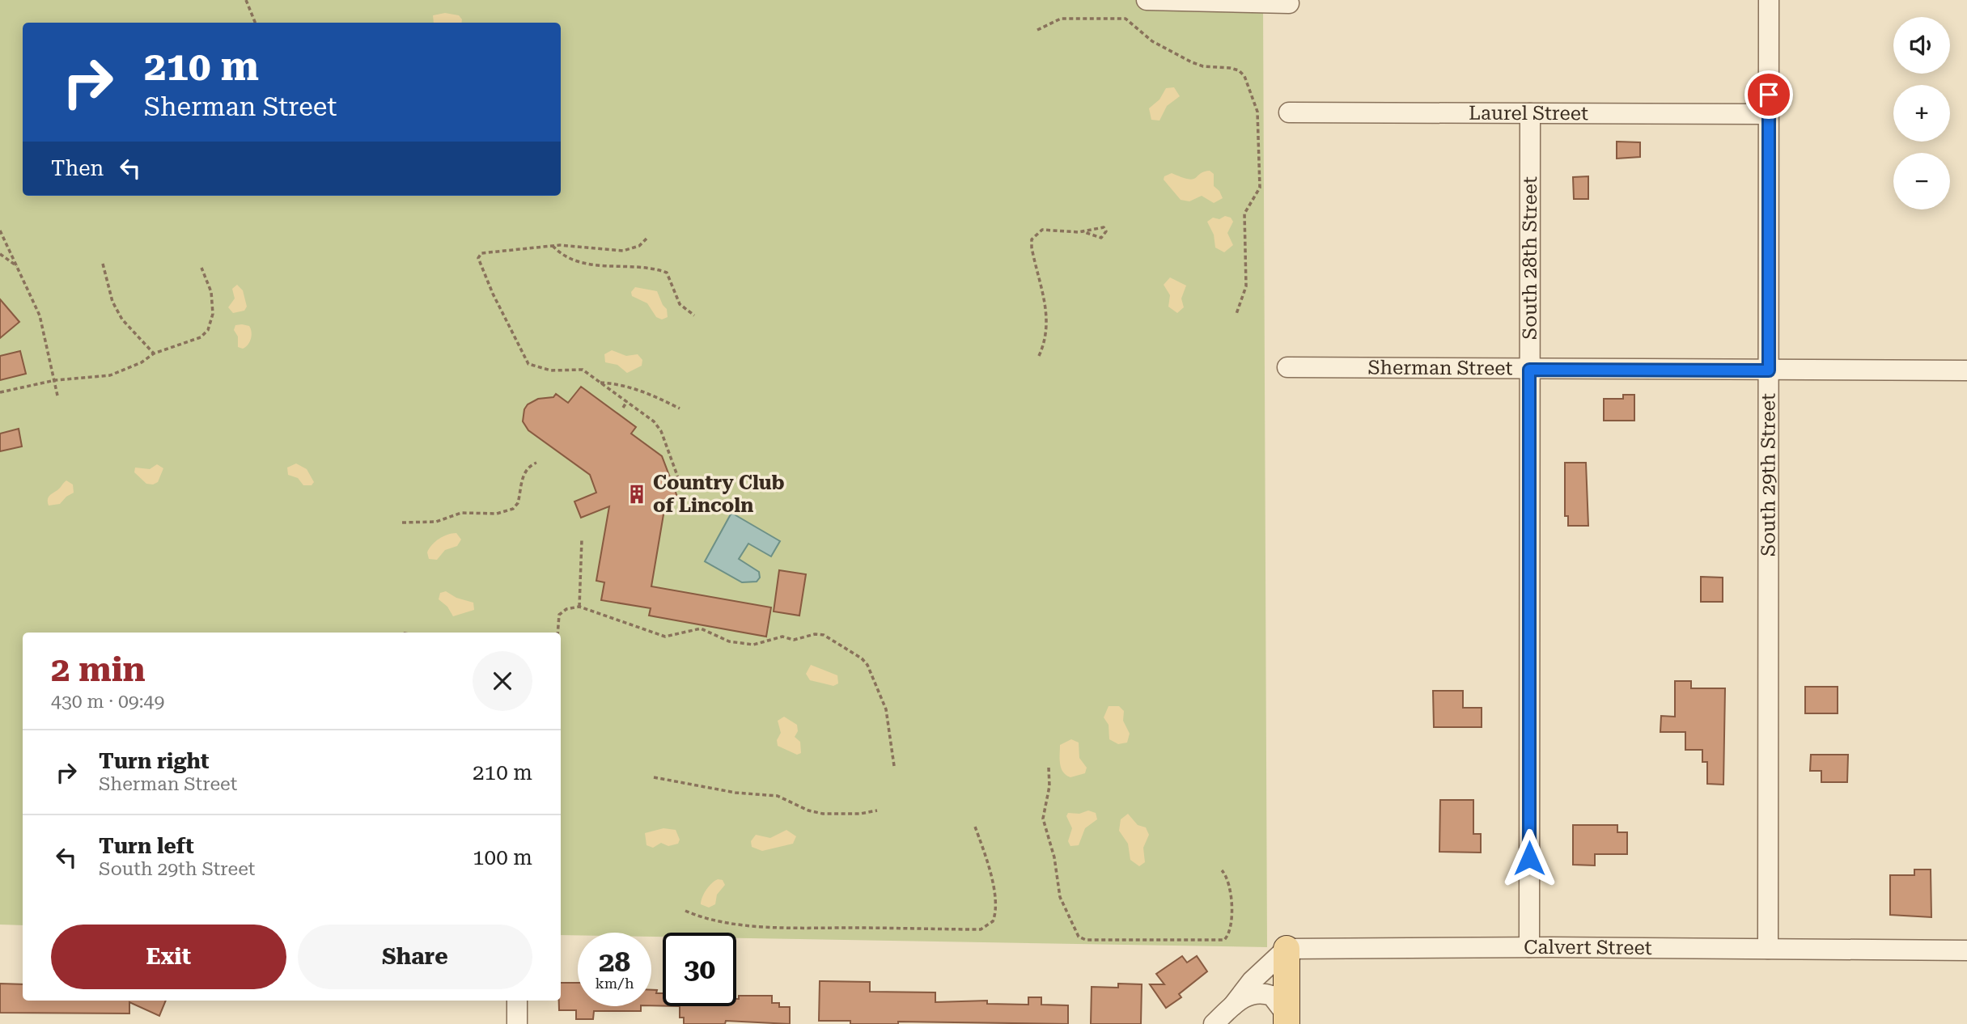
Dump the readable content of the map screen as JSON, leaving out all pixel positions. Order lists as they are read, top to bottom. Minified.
{"streets":{"street":["Laurel Street","South 28th Street","Sherman Street","South 29th Street","Calvert Street"]},"crossings":[["Laurel Street","South 28th Street"],["Laurel Street","South 29th Street"],["South 28th Street","Sherman Street"],["South 28th Street","Calvert Street"],["Sherman Street","South 29th Street"],["South 29th Street","Calvert Street"]],"places":{"building":["Country Club of Lincoln"]},"page":{"map_buttons":["+","−"],"turn":["210 m","Sherman Street"],"then":"Then","heading":["2 min","430 m · 09:49"],"list":[{"name":"Turn right","note":"Sherman Street","value":"210 m"},{"name":"Turn left","note":"South 29th Street","value":"100 m"}],"buttons":["Exit","Share"],"speed":"28 km/h","limit":"30"}}
